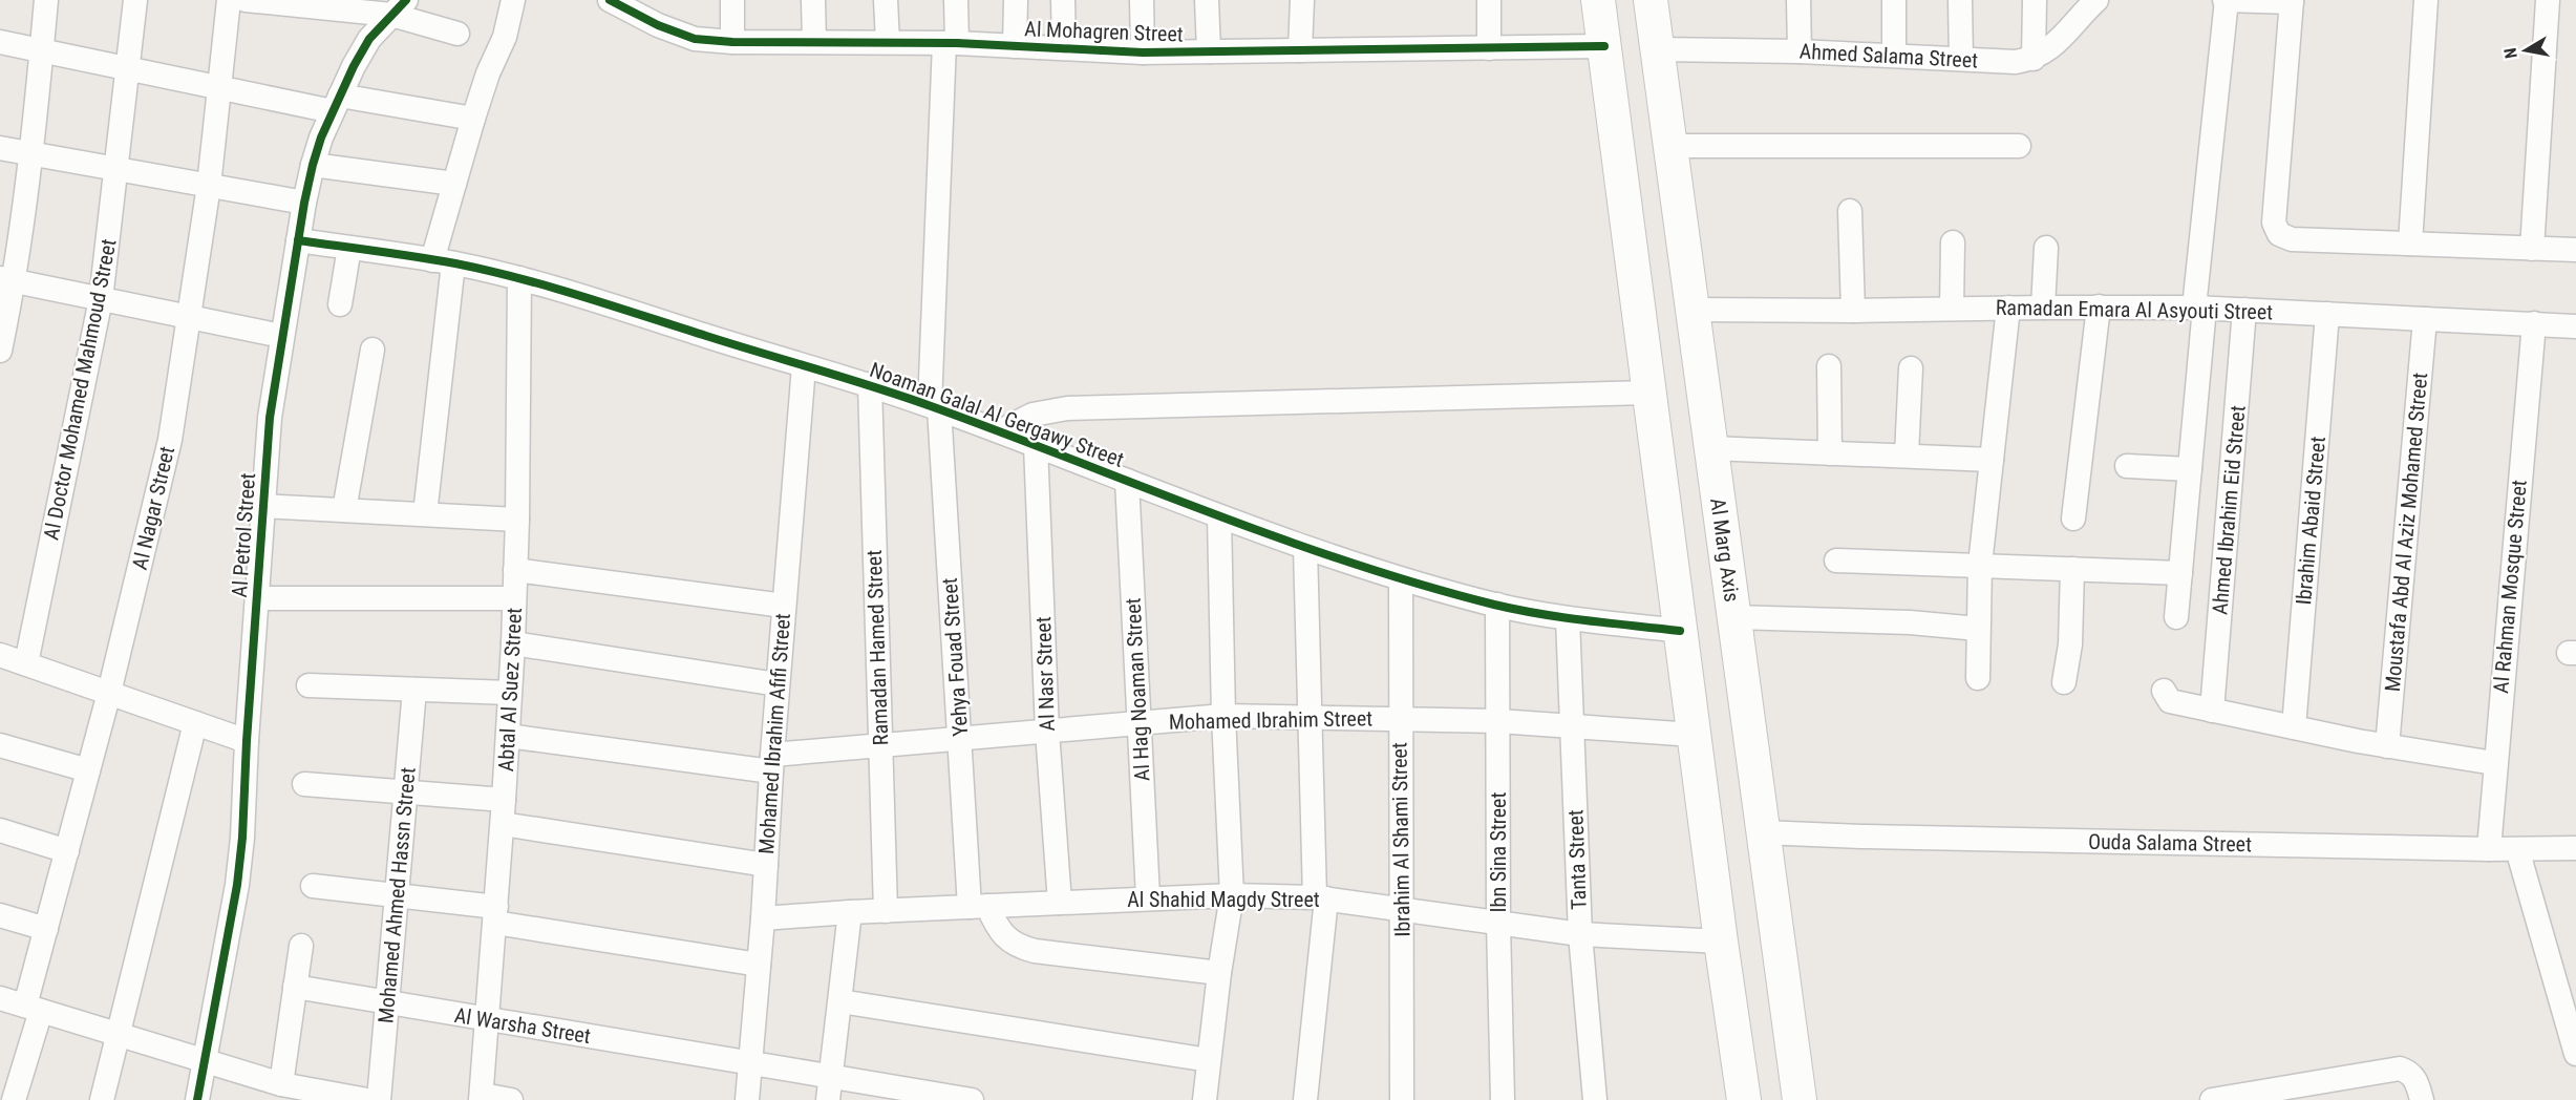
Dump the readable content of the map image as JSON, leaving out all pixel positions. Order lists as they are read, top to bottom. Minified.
{"streets":{"main road":["Al Marg Axis"],"street":["Al Mohagren Street","Ahmed Salama Street","Ramadan Emara Al Asyouti Street","Al Doctor Mohamed Mahmoud Street","Noaman Galal Al Gergawy Street","Al Nagar Street","Ahmed Ibrahim Eid Street","Ibrahim Abaid Street","Moustafa Abd Al Aziz Mohamed Street","Al Petrol Street","Al Rahman Mosque Street","Ramadan Hamed Street","Yehya Fouad Street","Al Nasr Street","Abtal Al Suez Street","Al Hag Noaman Street","Mohamed Ibrahim Street","Mohamed Ibrahim Afifi Street","Ibrahim Al Shami Street","Ouda Salama Street","Ibn Sina Street","Tanta Street","Mohamed Ahmed Hassn Street","Al Shahid Magdy Street","Al Warsha Street"]},"crossings":[["Al Mohagren Street","Yehya Fouad Street"],["Ahmed Salama Street","Al Marg Axis"],["Ramadan Emara Al Asyouti Street","Ahmed Ibrahim Eid Street"],["Ramadan Emara Al Asyouti Street","Ibrahim Abaid Street"],["Ramadan Emara Al Asyouti Street","Moustafa Abd Al Aziz Mohamed Street"],["Ramadan Emara Al Asyouti Street","Al Marg Axis"],["Ramadan Emara Al Asyouti Street","Al Rahman Mosque Street"],["Noaman Galal Al Gergawy Street","Al Petrol Street"],["Noaman Galal Al Gergawy Street","Ramadan Hamed Street"],["Noaman Galal Al Gergawy Street","Yehya Fouad Street"],["Noaman Galal Al Gergawy Street","Al Nasr Street"],["Noaman Galal Al Gergawy Street","Abtal Al Suez Street"],["Noaman Galal Al Gergawy Street","Al Hag Noaman Street"],["Noaman Galal Al Gergawy Street","Mohamed Ibrahim Afifi Street"],["Noaman Galal Al Gergawy Street","Ibrahim Al Shami Street"],["Noaman Galal Al Gergawy Street","Ibn Sina Street"],["Noaman Galal Al Gergawy Street","Tanta Street"],["Al Marg Axis","Ouda Salama Street"],["Al Rahman Mosque Street","Ouda Salama Street"],["Ramadan Hamed Street","Mohamed Ibrahim Street"],["Ramadan Hamed Street","Al Shahid Magdy Street"],["Yehya Fouad Street","Mohamed Ibrahim Street"],["Yehya Fouad Street","Al Shahid Magdy Street"],["Al Nasr Street","Mohamed Ibrahim Street"],["Al Nasr Street","Al Shahid Magdy Street"],["Abtal Al Suez Street","Mohamed Ibrahim Street"],["Abtal Al Suez Street","Al Warsha Street"],["Al Hag Noaman Street","Mohamed Ibrahim Street"],["Al Hag Noaman Street","Al Shahid Magdy Street"],["Mohamed Ibrahim Street","Mohamed Ibrahim Afifi Street"],["Mohamed Ibrahim Street","Ibrahim Al Shami Street"],["Mohamed Ibrahim Street","Ibn Sina Street"],["Mohamed Ibrahim Street","Tanta Street"],["Mohamed Ibrahim Afifi Street","Al Shahid Magdy Street"],["Mohamed Ibrahim Afifi Street","Al Warsha Street"],["Ibrahim Al Shami Street","Al Shahid Magdy Street"],["Ibn Sina Street","Al Shahid Magdy Street"],["Tanta Street","Al Shahid Magdy Street"],["Mohamed Ahmed Hassn Street","Al Warsha Street"]],"north":"left"}
